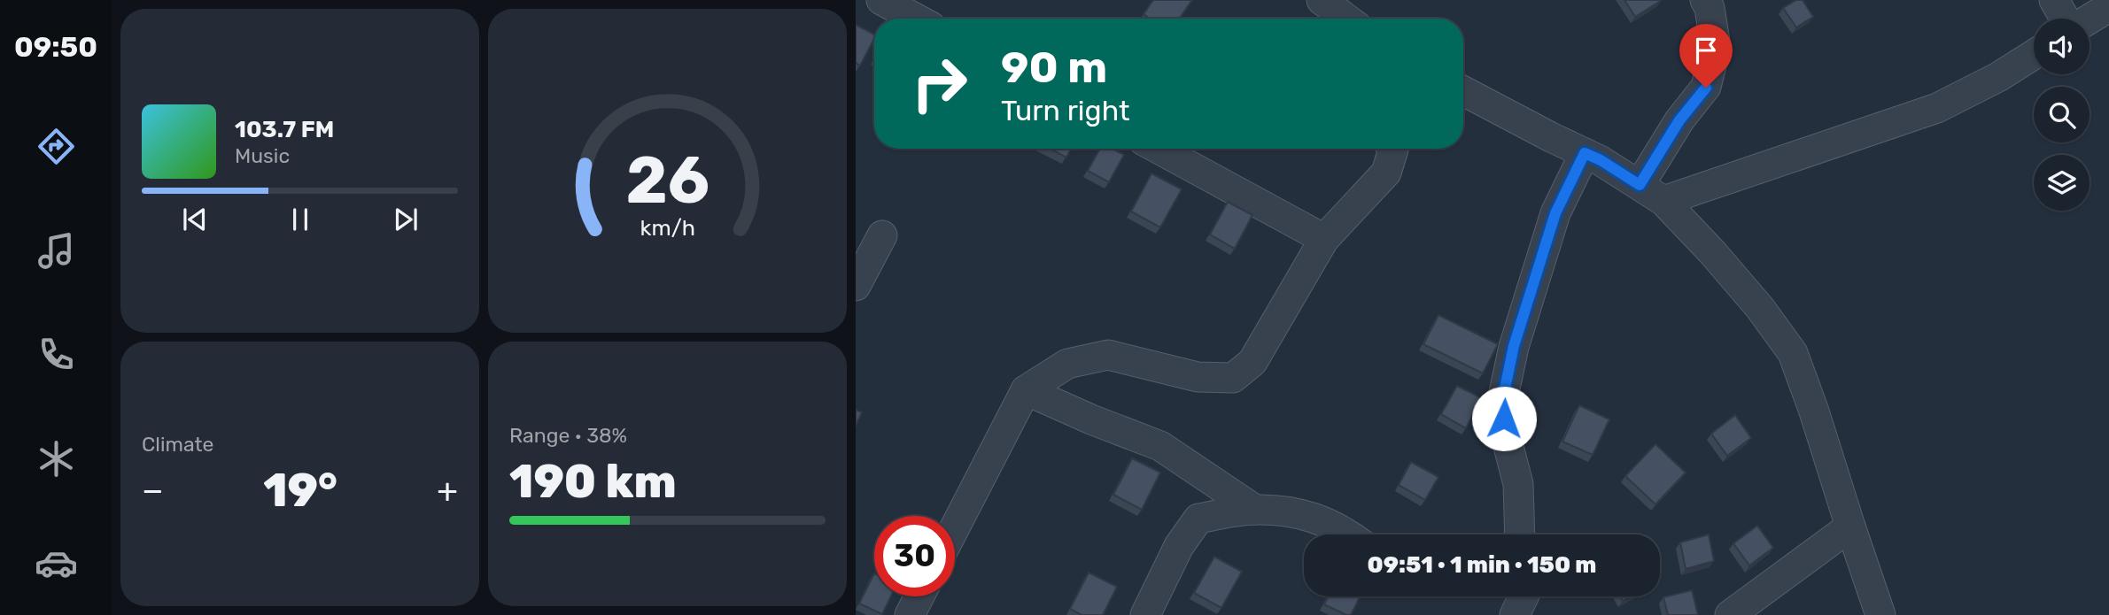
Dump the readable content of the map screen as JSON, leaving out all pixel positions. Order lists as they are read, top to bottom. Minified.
{"page":{"tabs":"09:50","turn":["90 m","Turn right"],"song":["103.7 FM","Music"],"tile":["Climate",["Range · 38%","190 km"]],"heat":["−","19°","+"],"limit":"30","trip":"09:51 · 1 min · 150 m","gauge":["26","km/h"]}}
